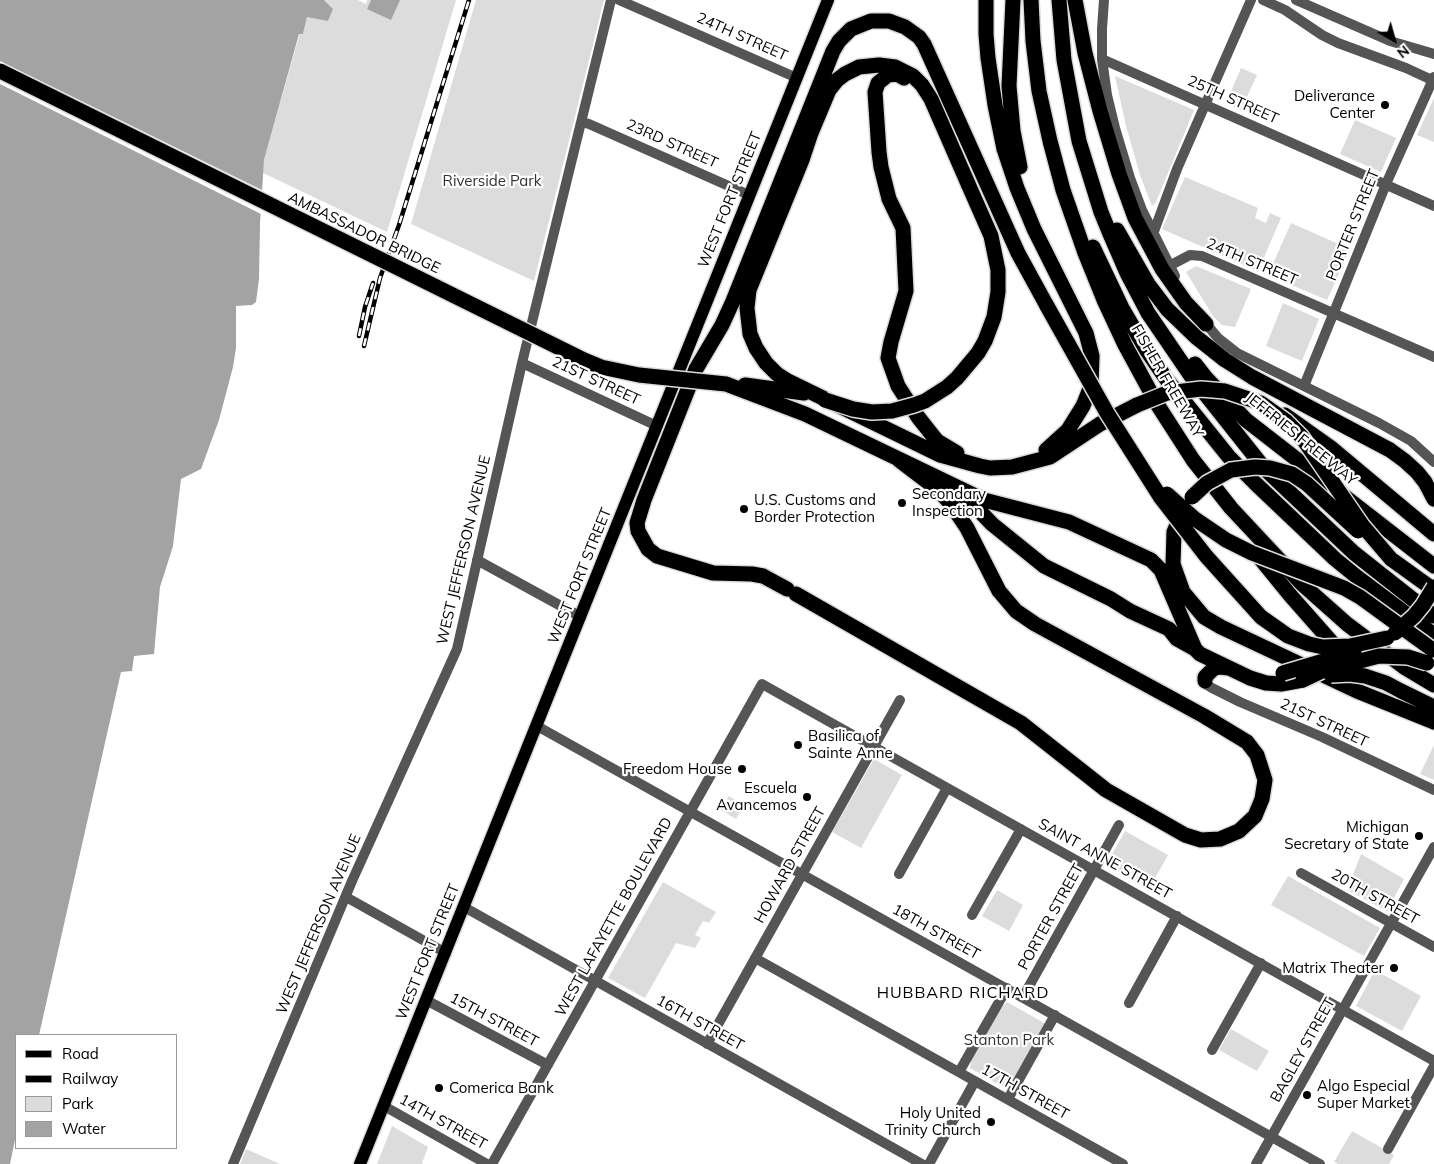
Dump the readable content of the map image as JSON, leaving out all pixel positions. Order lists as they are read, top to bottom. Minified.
{"streets":{"highway":["AMBASSADOR BRIDGE","FISHER FREEWAY","JEFFRIES FREEWAY"],"main road":["WEST FORT STREET"],"street":["24TH STREET","25TH STREET","23RD STREET","PORTER STREET","21ST STREET","WEST JEFFERSON AVENUE","SAINT ANNE STREET","HOWARD STREET","20TH STREET","WEST LAFAYETTE BOULEVARD","18TH STREET","15TH STREET","16TH STREET","BAGLEY STREET","17TH STREET","14TH STREET"]},"crossings":[["24TH STREET","WEST FORT STREET"],["24TH STREET","PORTER STREET"],["25TH STREET","PORTER STREET"],["23RD STREET","WEST FORT STREET"],["23RD STREET","WEST JEFFERSON AVENUE"],["WEST FORT STREET","21ST STREET"],["WEST FORT STREET","18TH STREET"],["WEST FORT STREET","15TH STREET"],["WEST FORT STREET","16TH STREET"],["WEST FORT STREET","14TH STREET"],["PORTER STREET","SAINT ANNE STREET"],["PORTER STREET","18TH STREET"],["21ST STREET","WEST JEFFERSON AVENUE"],["FISHER FREEWAY","JEFFRIES FREEWAY"],["SAINT ANNE STREET","HOWARD STREET"],["SAINT ANNE STREET","WEST LAFAYETTE BOULEVARD"],["SAINT ANNE STREET","BAGLEY STREET"],["HOWARD STREET","18TH STREET"],["HOWARD STREET","16TH STREET"],["HOWARD STREET","17TH STREET"],["20TH STREET","BAGLEY STREET"],["WEST LAFAYETTE BOULEVARD","18TH STREET"],["WEST LAFAYETTE BOULEVARD","15TH STREET"],["WEST LAFAYETTE BOULEVARD","16TH STREET"],["18TH STREET","BAGLEY STREET"]],"districts":["HUBBARD RICHARD"],"parks":["Riverside Park","Stanton Park"],"places":["Deliverance Center","Secondary Inspection","U.S. Customs and Border Protection","Basilica of Sainte Anne","Freedom House","Escuela Avancemos","Michigan Secretary of State","Matrix Theater","Comerica Bank","Algo Especial Super Market","Holy United Trinity Church"],"legend":["Road","Railway","Park","Water"],"north":"bottom right"}
